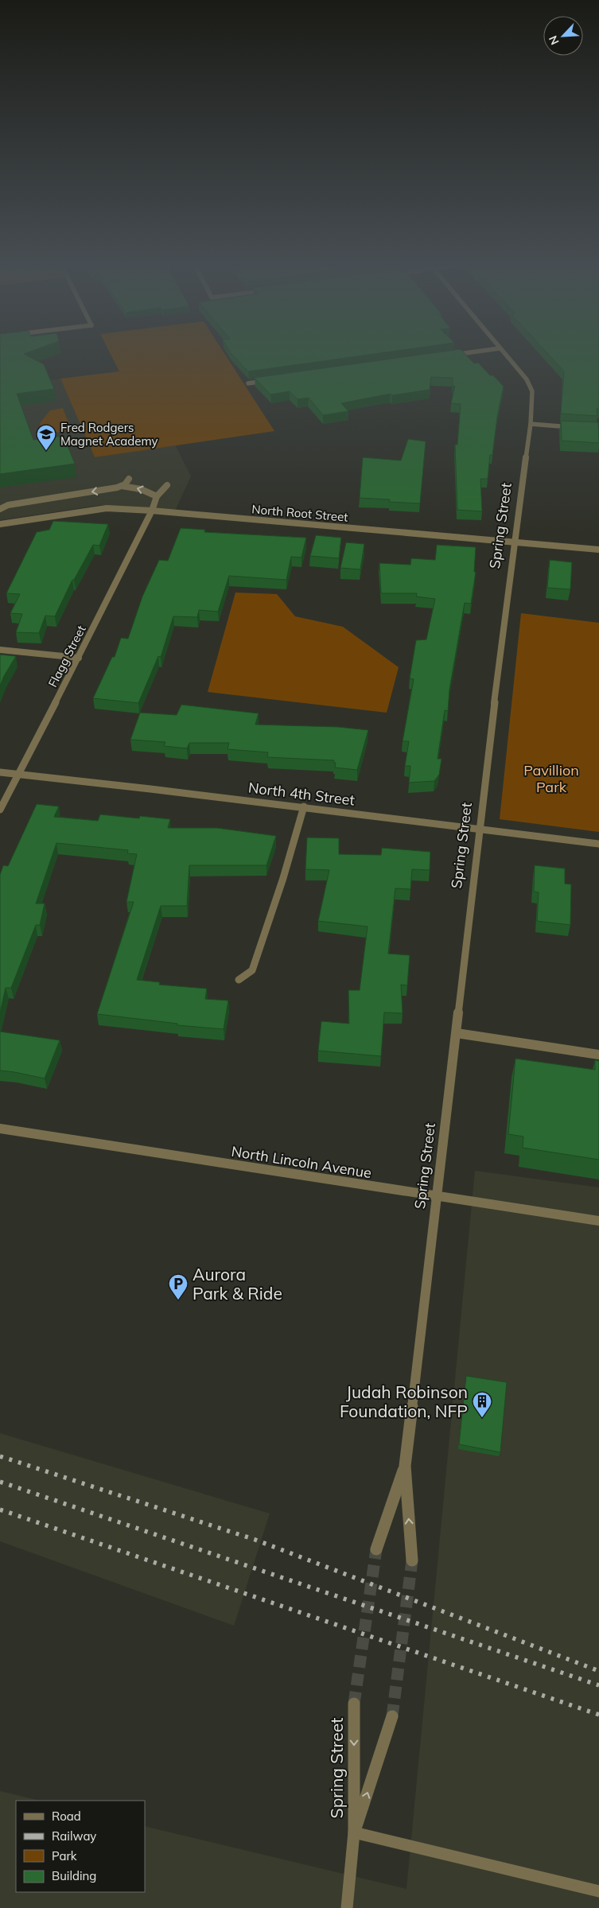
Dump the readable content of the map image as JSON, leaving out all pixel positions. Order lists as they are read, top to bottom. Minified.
{"streets":{"street":["North Root Street","Spring Street","Flagg Street","North 4th Street","North Lincoln Avenue"]},"crossings":[["North Root Street","Spring Street"],["North Root Street","Flagg Street"],["Spring Street","North 4th Street"],["Spring Street","North Lincoln Avenue"],["Flagg Street","North 4th Street"]],"parks":["Pavillion Park"],"places":{"school or university":["Fred Rodgers Magnet Academy"],"parking":["Aurora Park & Ride"],"building":["Judah Robinson Foundation, NFP"]},"legend":["Road","Railway","Park","Building"],"north":"bottom left"}
